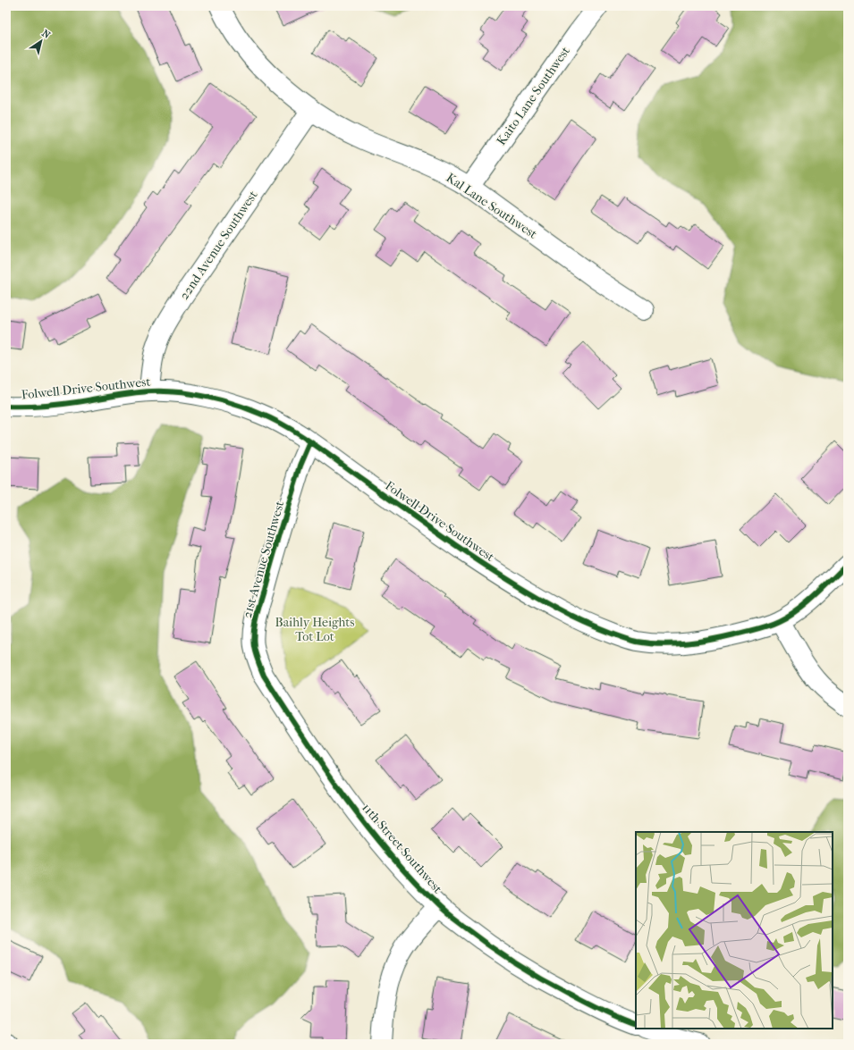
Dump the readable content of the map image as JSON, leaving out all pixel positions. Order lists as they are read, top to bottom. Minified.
{"streets":{"street":["Kaito Lane Southwest","Kal Lane Southwest","22nd Avenue Southwest","Folwell Drive Southwest","21st Avenue Southwest","11th Street Southwest"]},"crossings":[["Kaito Lane Southwest","Kal Lane Southwest"],["Kal Lane Southwest","22nd Avenue Southwest"],["22nd Avenue Southwest","Folwell Drive Southwest"],["Folwell Drive Southwest","21st Avenue Southwest"],["21st Avenue Southwest","11th Street Southwest"]],"parks":["Baihly Heights Tot Lot"],"north":"top right"}
